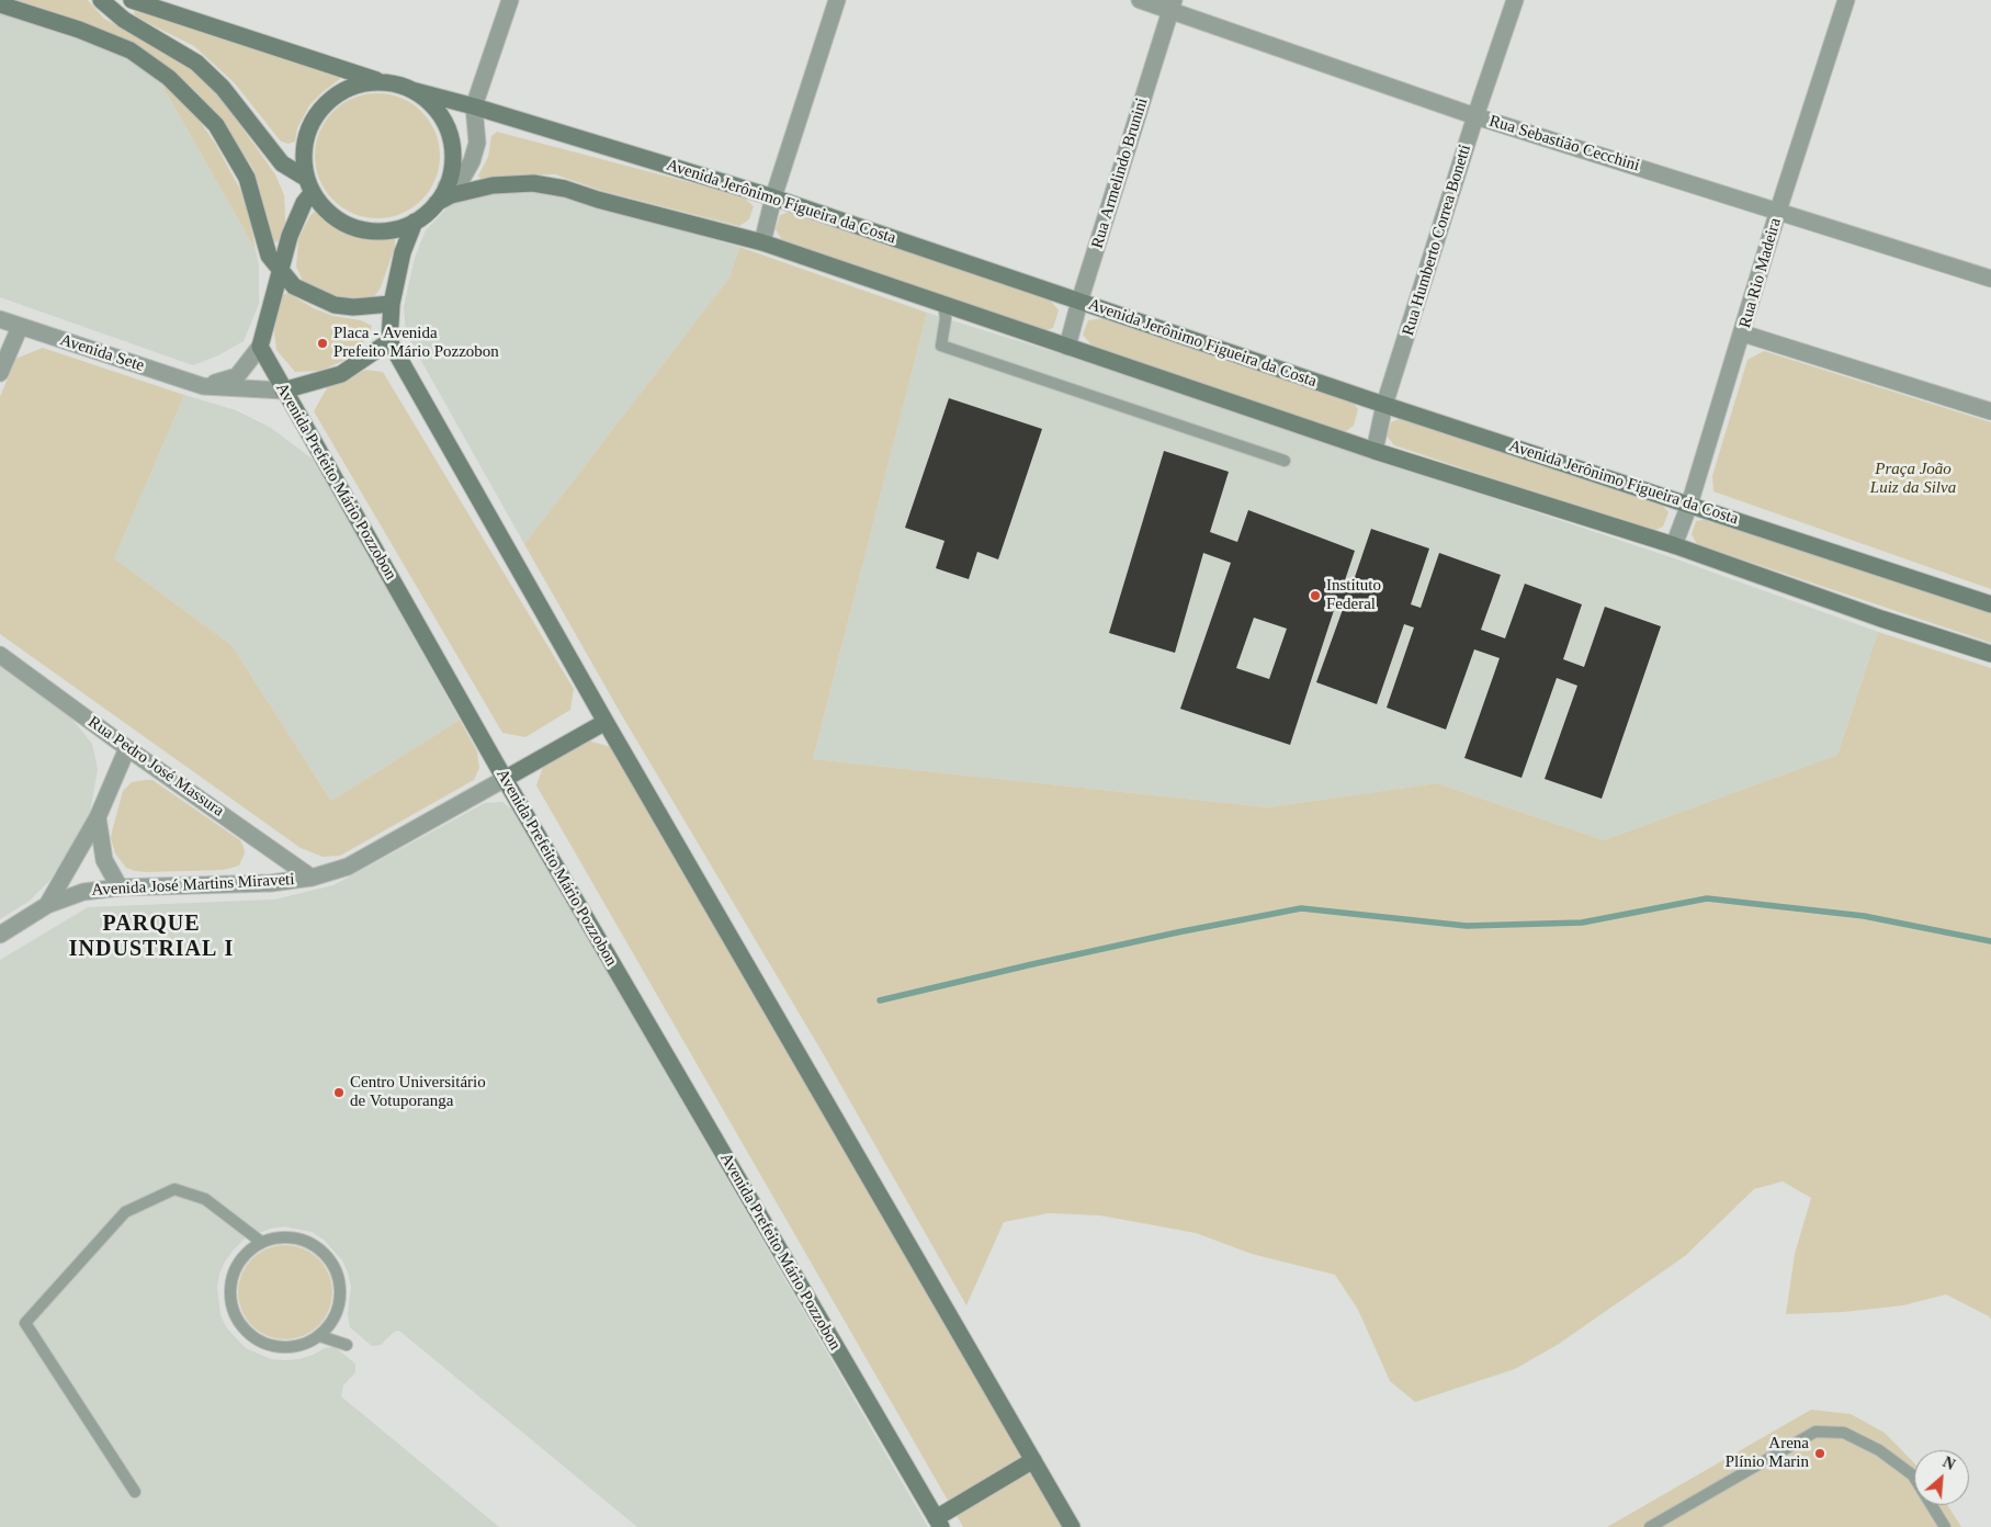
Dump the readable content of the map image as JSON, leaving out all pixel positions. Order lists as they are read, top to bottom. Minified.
{"streets":{"main road":["Avenida Jerônimo Figueira da Costa","Avenida Prefeito Mário Pozzobon"],"street":["Rua Sebastião Cecchini","Rua Armelindo Brunini","Rua Humberto Correa Bonetti","Rua Rio Madeira","Avenida Sete","Rua Pedro José Massura","Avenida José Martins Miraveti"]},"crossings":[["Rua Sebastião Cecchini","Rua Armelindo Brunini"],["Rua Sebastião Cecchini","Rua Humberto Correa Bonetti"],["Rua Sebastião Cecchini","Rua Rio Madeira"],["Rua Armelindo Brunini","Avenida Jerônimo Figueira da Costa"],["Avenida Jerônimo Figueira da Costa","Rua Humberto Correa Bonetti"],["Avenida Jerônimo Figueira da Costa","Rua Rio Madeira"],["Avenida Sete","Avenida Prefeito Mário Pozzobon"],["Avenida Prefeito Mário Pozzobon","Avenida José Martins Miraveti"],["Rua Pedro José Massura","Avenida José Martins Miraveti"]],"districts":["PARQUE INDUSTRIAL I"],"parks":["Praça João Luiz da Silva"],"places":["Placa - Avenida Prefeito Mário Pozzobon","Instituto Federal","Centro Universitário de Votuporanga","Arena Plínio Marin"],"north":"top right"}
